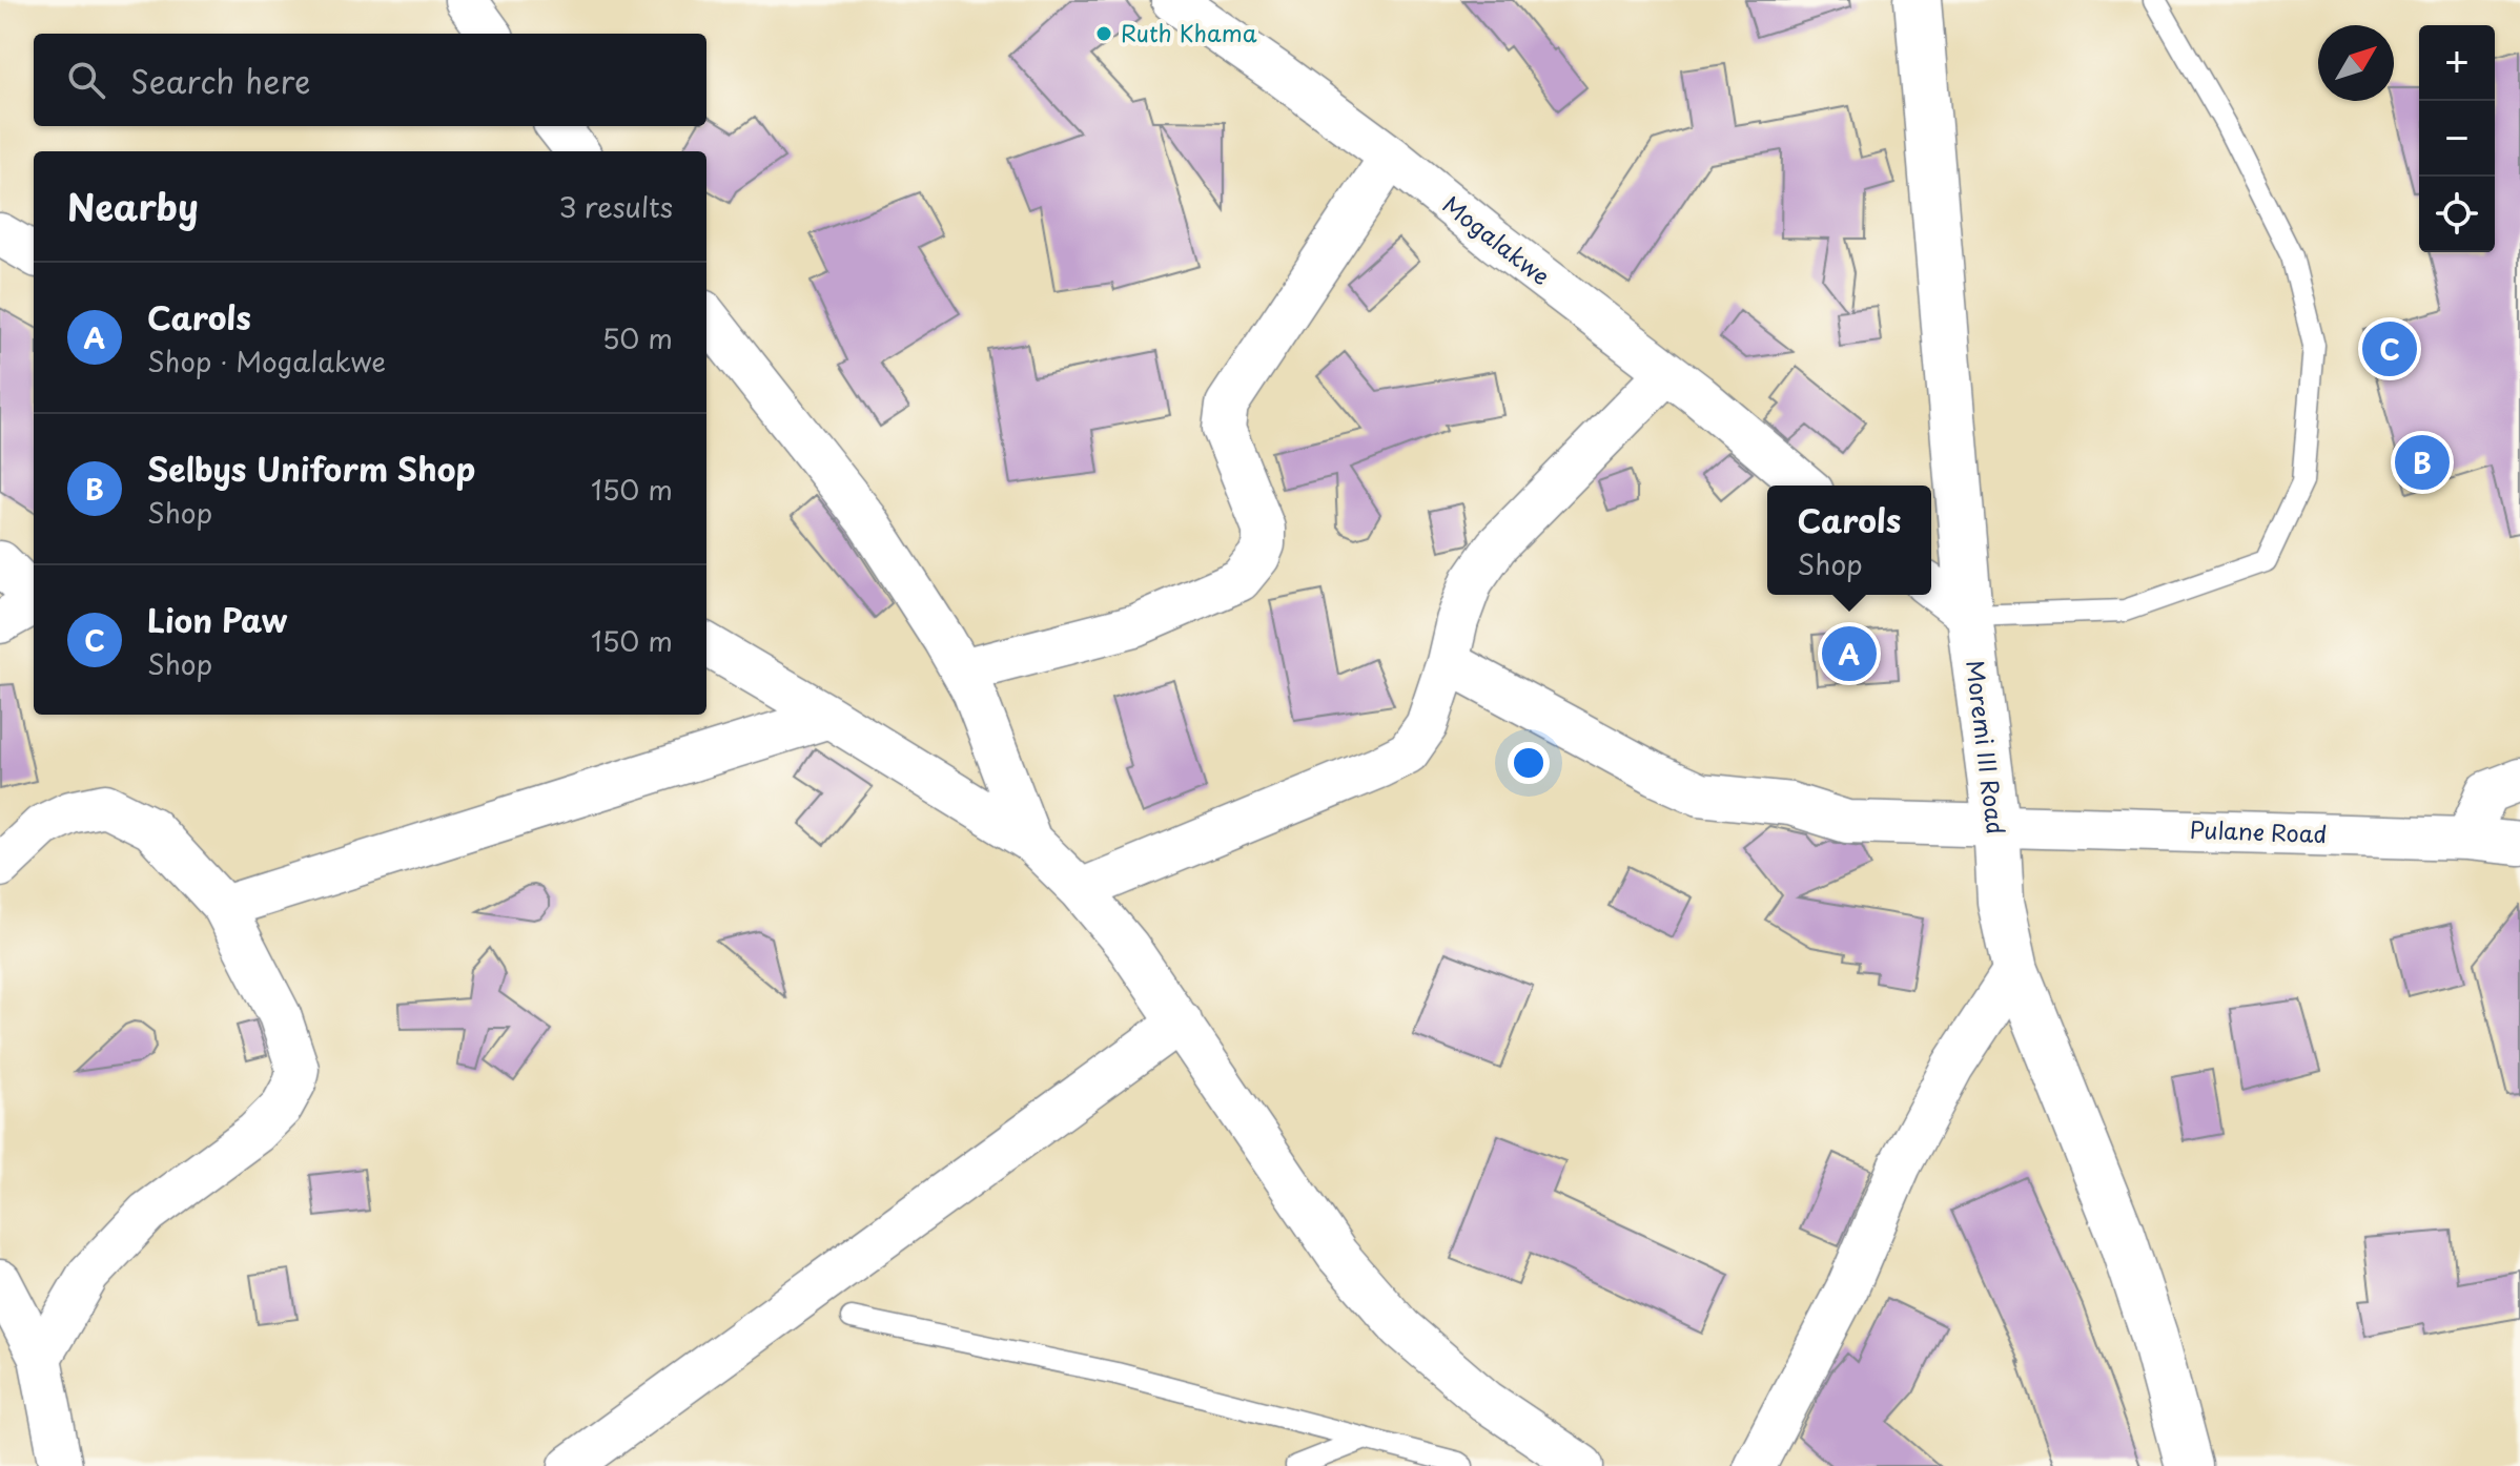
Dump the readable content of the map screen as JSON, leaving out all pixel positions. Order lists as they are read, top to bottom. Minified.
{"streets":{"street":["Mogalakwe","Moremi III Road","Pulane Road"]},"crossings":[["Moremi III Road","Pulane Road"]],"places":["Ruth Khama"],"north":"top right","page":{"map_buttons":["+","−"],"search":"Search here","heading":["Nearby","3 results"],"list":[{"mark":"A","name":"Carols","note":"Shop · Mogalakwe","value":"50 m"},{"mark":"B","name":"Selbys Uniform Shop","note":"Shop","value":"150 m"},{"mark":"C","name":"Lion Paw","note":"Shop","value":"150 m"}],"pins":["C","B","A"],"popup":["Carols","Shop"]}}
